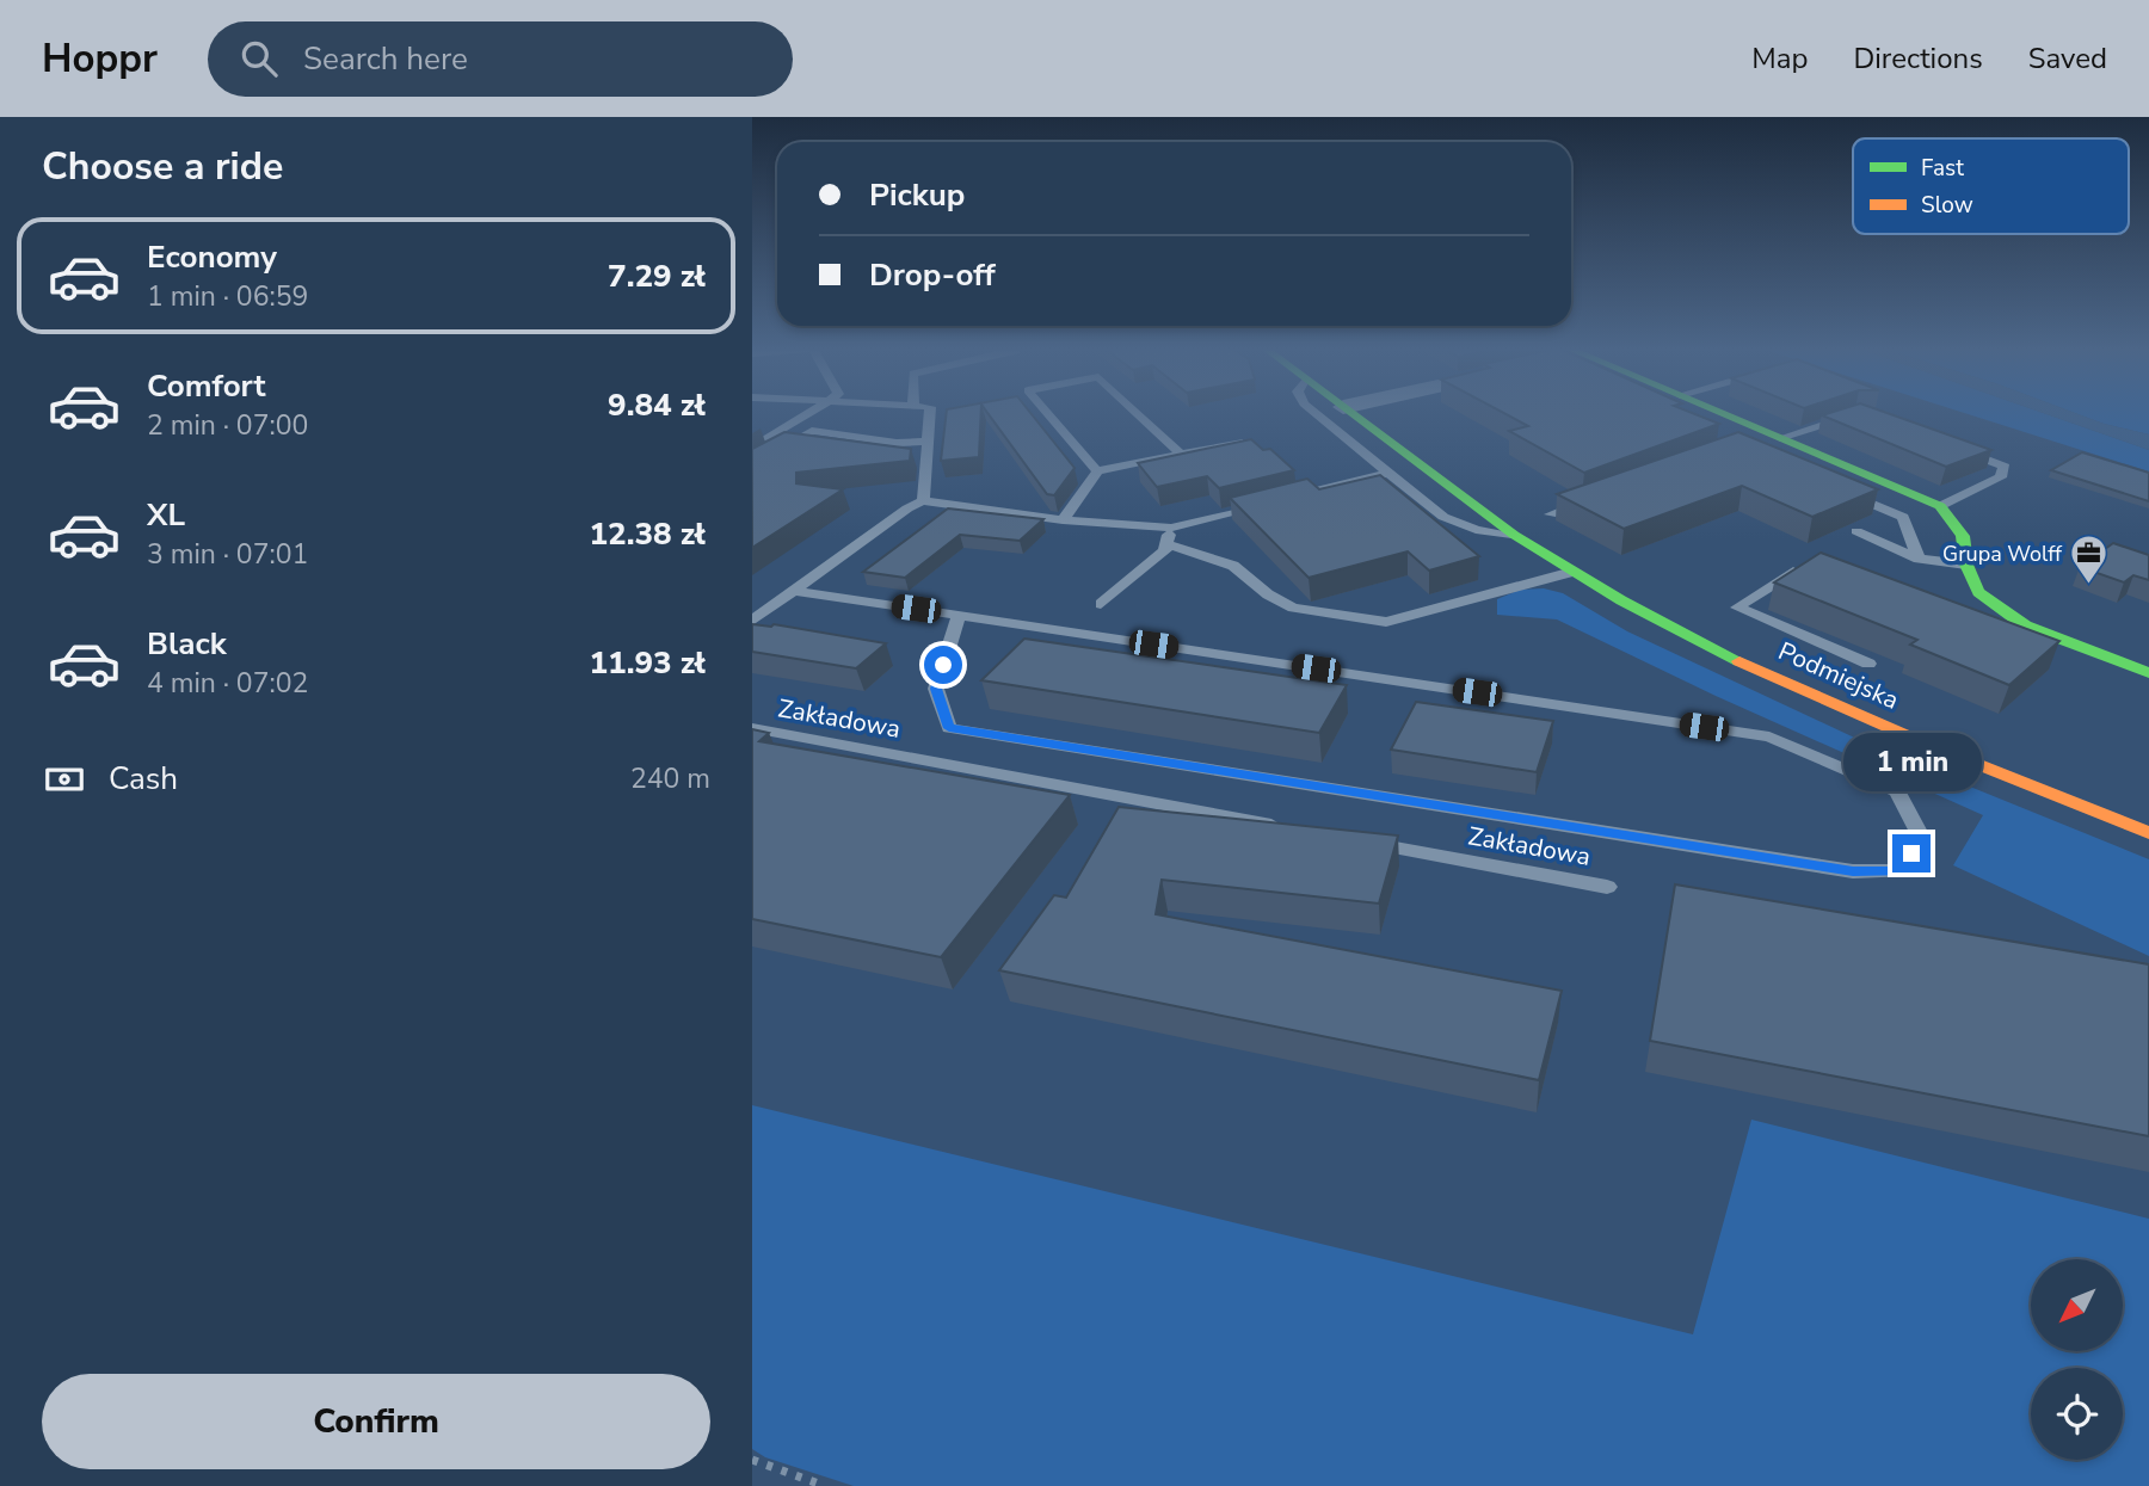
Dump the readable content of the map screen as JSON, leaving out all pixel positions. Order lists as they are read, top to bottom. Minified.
{"streets":{"main road":["Podmiejska"],"lane":["Zakładowa"]},"places":{"office":["Grupa Wolff"]},"legend":["Fast","Slow"],"north":"bottom left","page":{"header":"Hoppr","search":"Search here","nav":["Map","Directions","Saved"],"heading":"Choose a ride","banner":["Pickup","Drop-off"],"list":[{"name":"Economy","note":"1 min · 06:59","value":"7.29 zł"},{"name":"Comfort","note":"2 min · 07:00","value":"9.84 zł"},{"name":"XL","note":"3 min · 07:01","value":"12.38 zł"},{"name":"Black","note":"4 min · 07:02","value":"11.93 zł"}],"pay":["Cash","240 m"],"bubble":"1 min","buttons":"Confirm"}}
